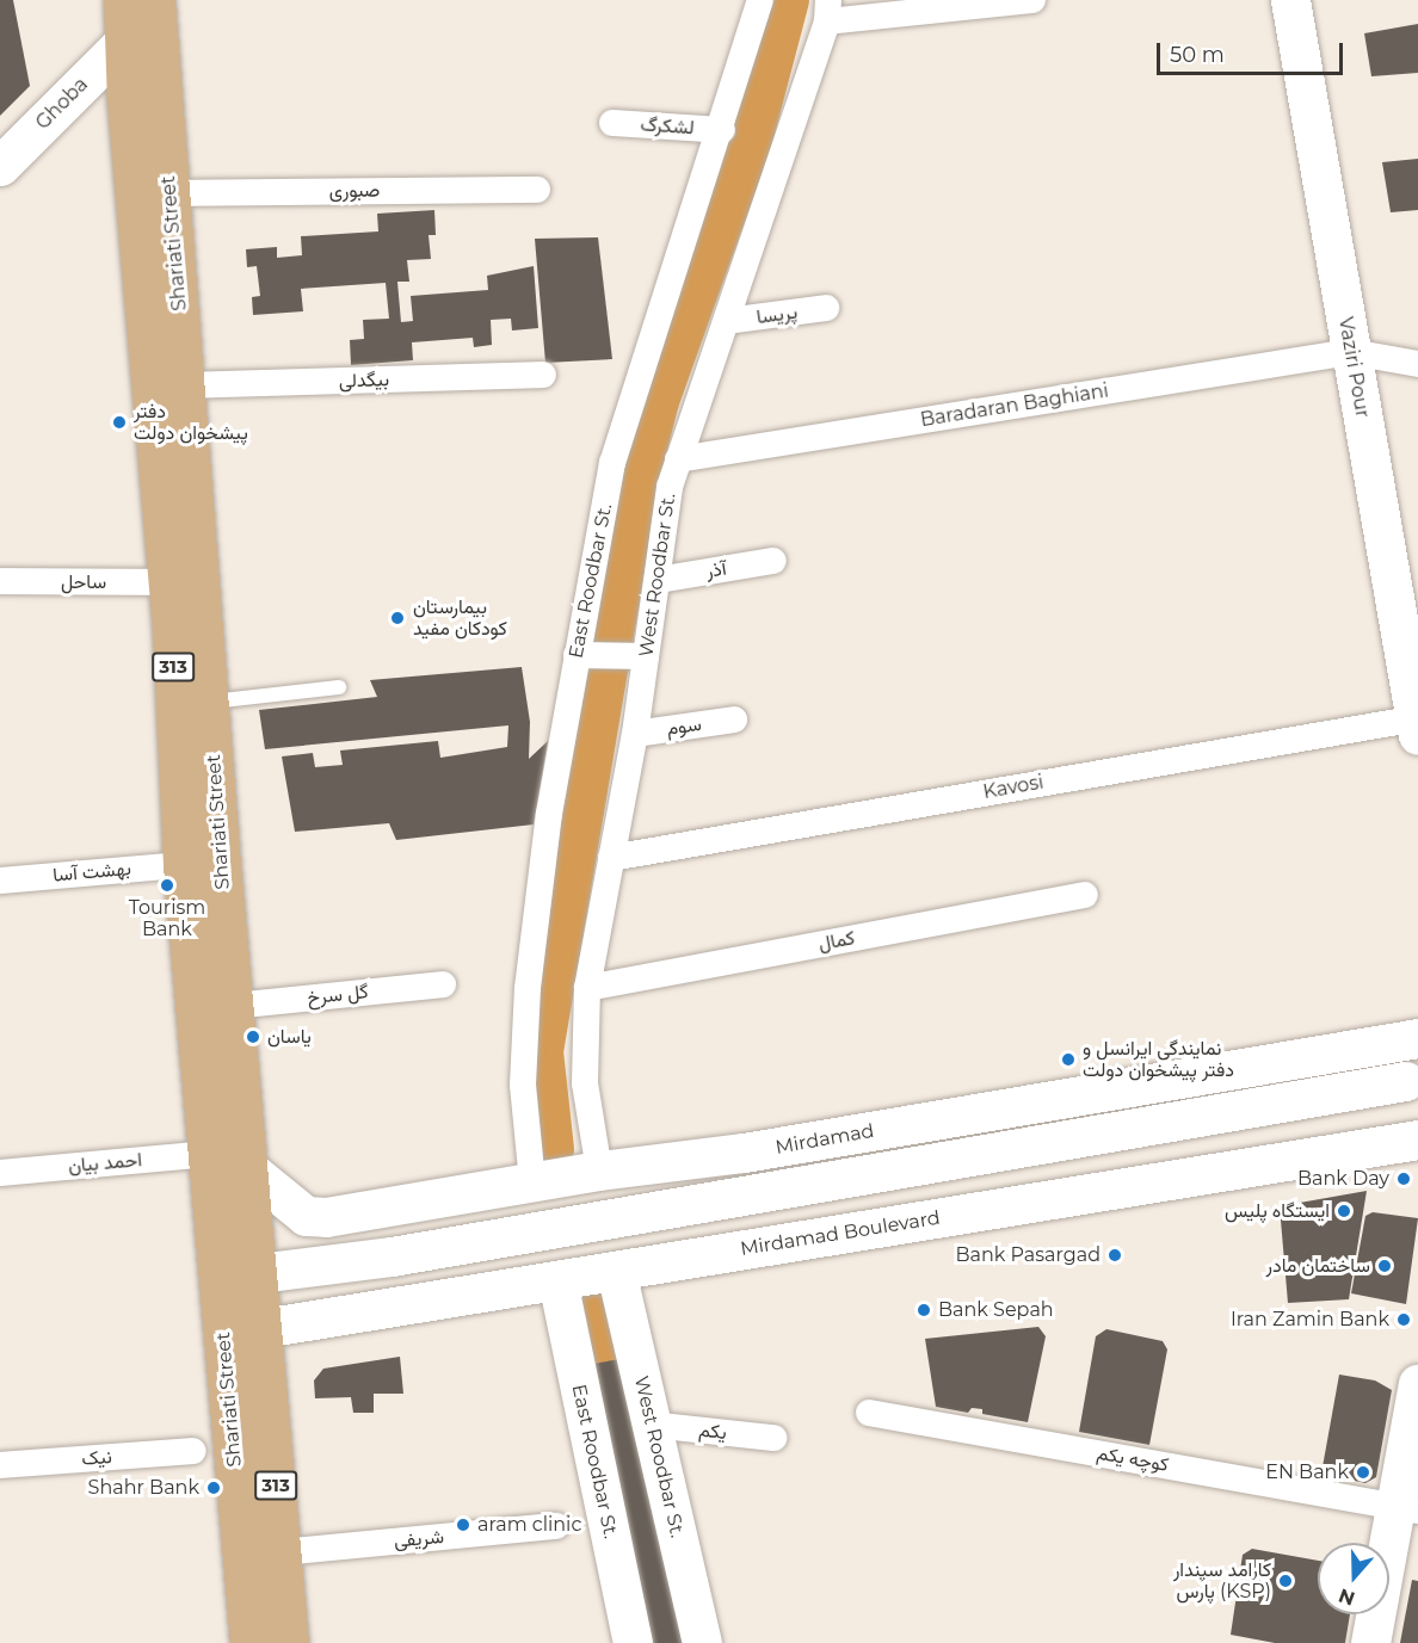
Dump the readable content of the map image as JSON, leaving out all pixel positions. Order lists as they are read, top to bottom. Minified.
{"streets":{"main road":["Ghoba","Shariati Street","Vaziri Pour","West Roodbar St.","East Roodbar St.","313","Mirdamad","Mirdamad Boulevard"],"street":["لشکرگ","صبوری","پریسا","بیگدلی","Baradaran Baghiani","آذر","ساحل","سوم","Kavosi","بهشت آسا","کمال","گل سرخ","احمد بیان","یکم","نیک","کوچه یکم","شریفی"]},"crossings":[["Ghoba","Shariati Street"],["لشکرگ","East Roodbar St."],["صبوری","Shariati Street"],["Shariati Street","بیگدلی"],["Shariati Street","ساحل"],["Shariati Street","بهشت آسا"],["Shariati Street","گل سرخ"],["Shariati Street","Mirdamad"],["Shariati Street","احمد بیان"],["Shariati Street","Mirdamad Boulevard"],["Shariati Street","شریفی"],["پریسا","West Roodbar St."],["Vaziri Pour","Baradaran Baghiani"],["Vaziri Pour","Kavosi"],["Baradaran Baghiani","West Roodbar St."],["آذر","West Roodbar St."],["West Roodbar St.","سوم"],["West Roodbar St.","Kavosi"],["West Roodbar St.","کمال"],["West Roodbar St.","Mirdamad"],["West Roodbar St.","Mirdamad Boulevard"],["West Roodbar St.","یکم"],["East Roodbar St.","Mirdamad"],["East Roodbar St.","Mirdamad Boulevard"]],"places":["دفتر پیشخوان دولت","بیمارستان کودکان مفید","Tourism Bank","یاسان","نمایندگی ایرانسل و دفتر پیشخوان دولت","Bank Day","ایستگاه پلیس","Bank Pasargad","ساختمان مادر","Bank Sepah","Iran Zamin Bank","EN Bank","Shahr Bank","aram clinic","کارامد سپندار پارس (KSP)"],"scale_bar":"50 m","north":"bottom"}
